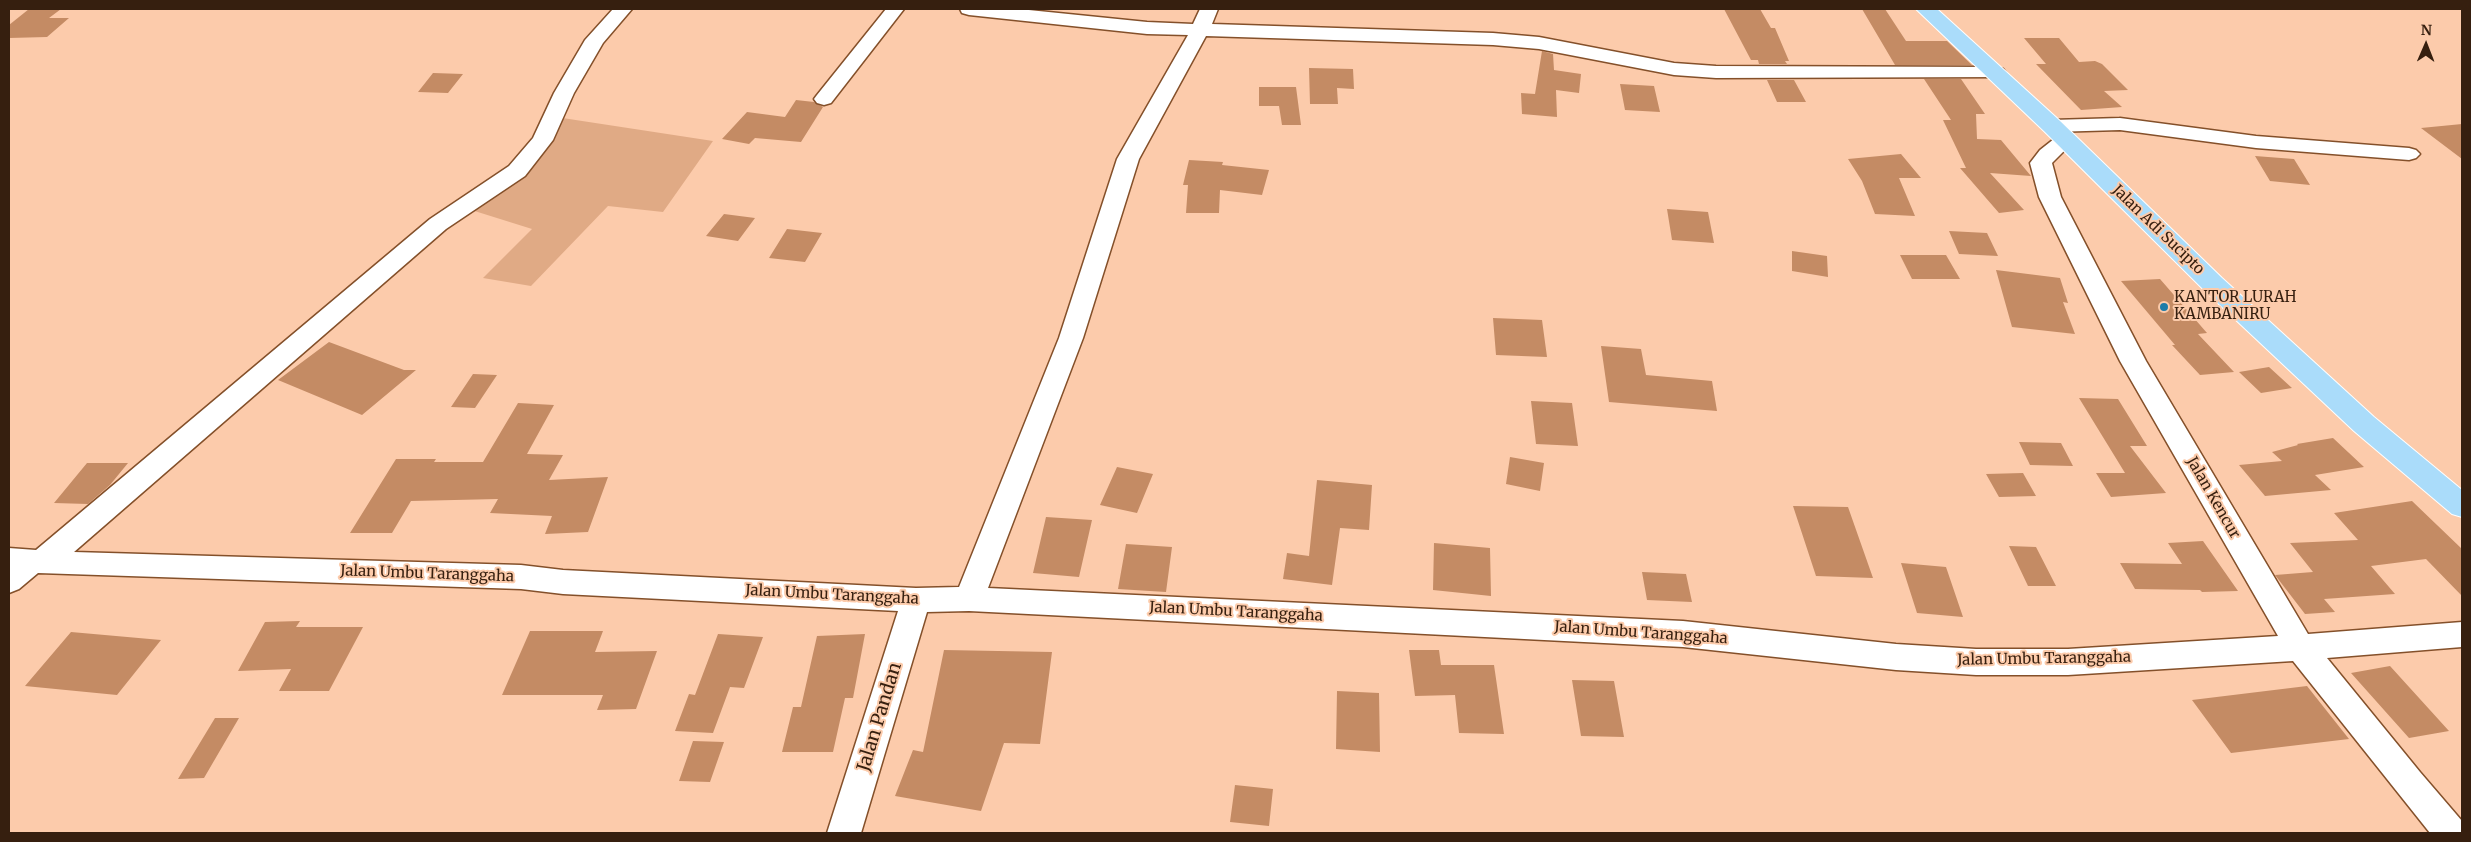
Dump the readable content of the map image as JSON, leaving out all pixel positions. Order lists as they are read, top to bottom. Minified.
{"streets":{"highway":["Jalan Adi Sucipto"],"street":["Jalan Kencur","Jalan Umbu Taranggaha","Jalan Pandan"]},"crossings":[["Jalan Adi Sucipto","Jalan Kencur"],["Jalan Kencur","Jalan Umbu Taranggaha"],["Jalan Umbu Taranggaha","Jalan Pandan"]],"places":["KANTOR LURAH KAMBANIRU"],"north":"top"}
